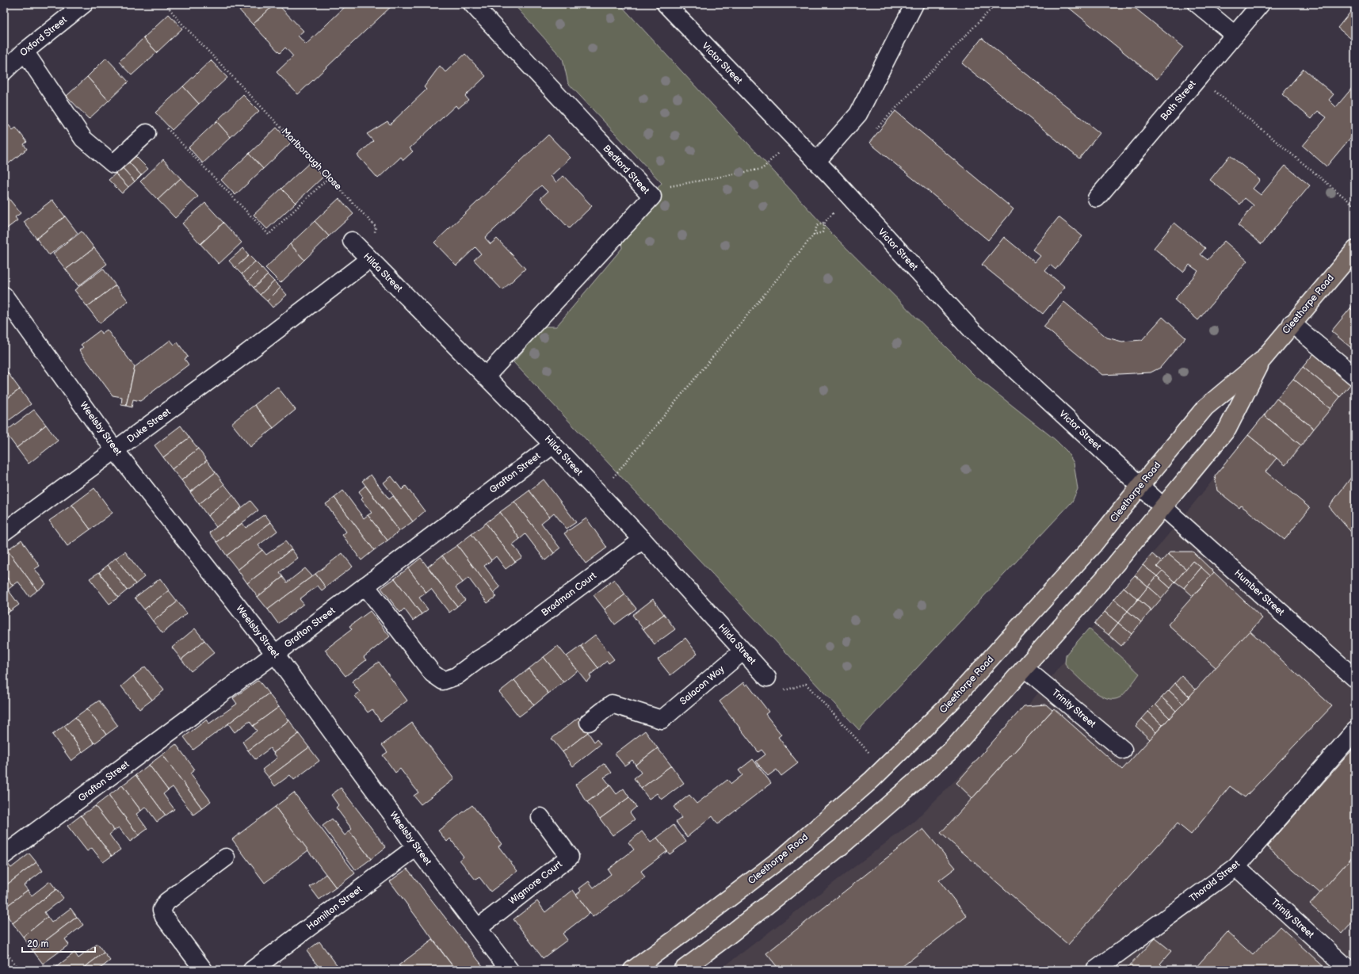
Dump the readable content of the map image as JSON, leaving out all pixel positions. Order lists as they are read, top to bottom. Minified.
{"streets":{"main road":["Cleethorpe Road"],"street":["Oxford Street","Victor Street","Bath Street","Bedford Street","Hilda Street","Duke Street","Weelsby Street","Grafton Street","Humber Street","Bradman Court","Salacon Way","Trinity Street","Thorold Street","Wigmore Court","Hamilton Street"],"path":["Marlborough Close"]},"crossings":[["Victor Street","Cleethorpe Road"],["Victor Street","Humber Street"],["Marlborough Close","Hilda Street"],["Marlborough Close","Duke Street"],["Bedford Street","Hilda Street"],["Hilda Street","Duke Street"],["Hilda Street","Grafton Street"],["Hilda Street","Bradman Court"],["Hilda Street","Salacon Way"],["Cleethorpe Road","Humber Street"],["Cleethorpe Road","Trinity Street"],["Duke Street","Weelsby Street"],["Weelsby Street","Grafton Street"],["Weelsby Street","Wigmore Court"],["Weelsby Street","Hamilton Street"],["Grafton Street","Bradman Court"],["Trinity Street","Thorold Street"]],"scale_bar":"20 m"}
